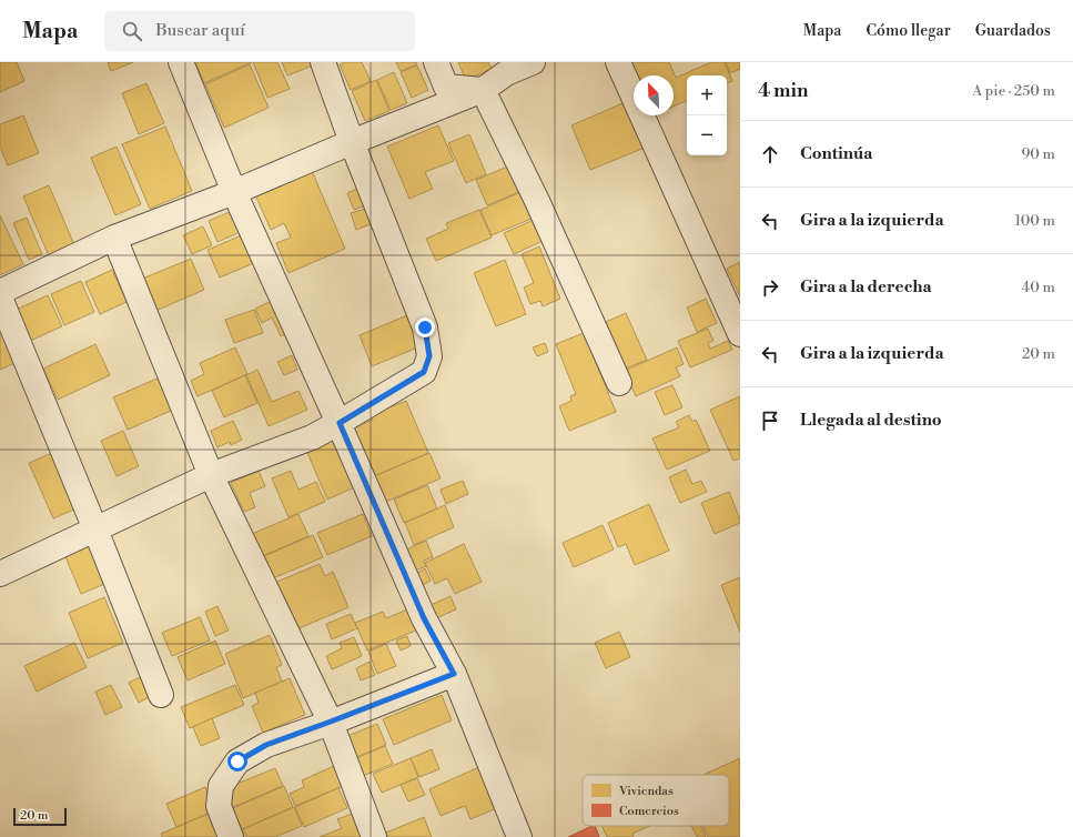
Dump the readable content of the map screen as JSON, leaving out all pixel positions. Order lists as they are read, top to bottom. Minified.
{"legend":["Viviendas","Comercios"],"scale_bar":"20 m","north":"top left","page":{"header":"Mapa","search":"Buscar aquí","nav":["Mapa","Cómo llegar","Guardados"],"heading":["4 min","A pie · 250 m"],"map_buttons":["+","−"],"list":[["Continúa","90 m"],["Gira a la izquierda","100 m"],["Gira a la derecha","40 m"],["Gira a la izquierda","20 m"],"Llegada al destino"],"scale":"20 m"}}
